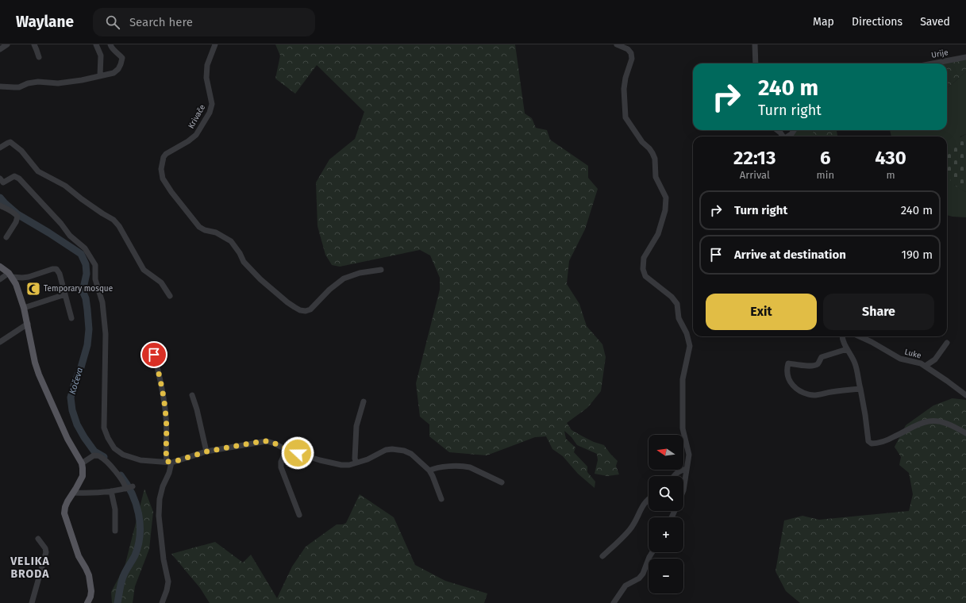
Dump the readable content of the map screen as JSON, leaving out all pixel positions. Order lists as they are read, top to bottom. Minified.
{"streets":{"street":["Urije","Krivače","Luke"]},"districts":["VELIKA BRODA"],"water":["Kočeva"],"places":{"mosque":["Temporary mosque"]},"north":"left","page":{"header":"Waylane","search":"Search here","nav":["Map","Directions","Saved"],"turn":["240 m","Turn right"],"eta":["22:13","Arrival","6","min","430","m"],"list":[{"name":"Turn right","value":"240 m"},{"name":"Arrive at destination","value":"190 m"}],"buttons":["Exit","Share"],"map_buttons":["+","−"]}}
